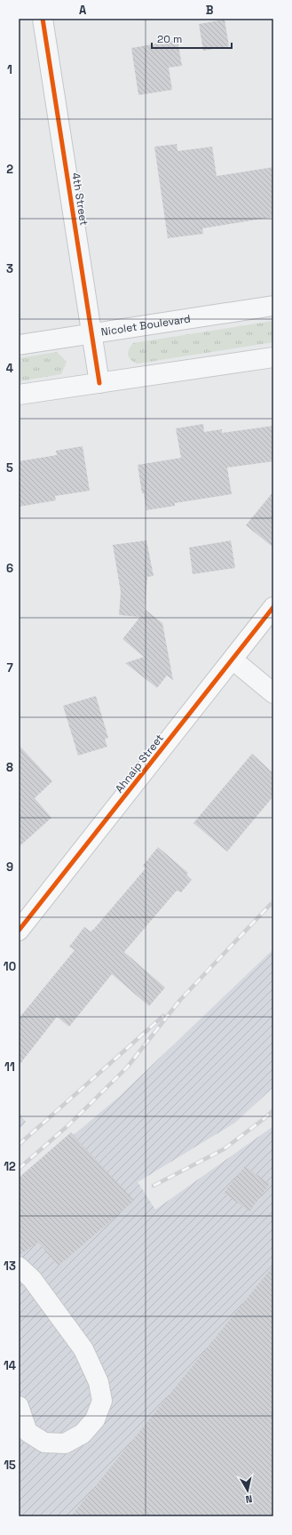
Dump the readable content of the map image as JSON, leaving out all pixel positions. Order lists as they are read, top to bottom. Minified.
{"streets":{"main road":["Ahnaip Street"],"street":["4th Street","Nicolet Boulevard"]},"crossings":[["4th Street","Nicolet Boulevard"]],"scale_bar":"20 m","north":"bottom","grid":{"columns":["A","B"],"rows":["1","2","3","4","5","6","7","8","9","10","11","12","13","14","15"]}}
